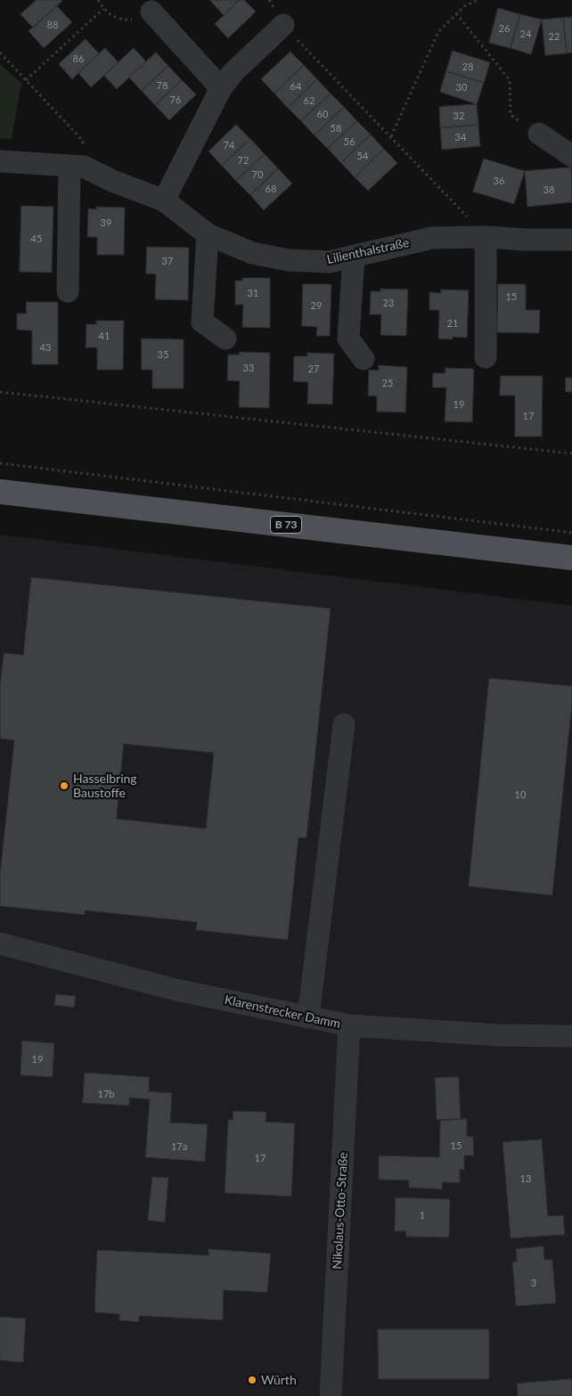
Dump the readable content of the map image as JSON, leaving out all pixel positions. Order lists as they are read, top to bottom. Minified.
{"streets":{"main road":["B 73"],"street":["Lilienthalstraße","Klarenstrecker Damm","Nikolaus-Otto-Straße"]},"crossings":[["Klarenstrecker Damm","Nikolaus-Otto-Straße"]],"places":["Hasselbring Baustoffe","Würth"],"house_numbers":["88","26","24","22","86","28","78","64","30","76","62","60","32","58","34","56","74","54","72","70","36","68","38","39","45","37","31","15","23","29","21","41","43","35","33","27","25","19","17","10","19","17b","15","17a","17","13","1","3"]}
